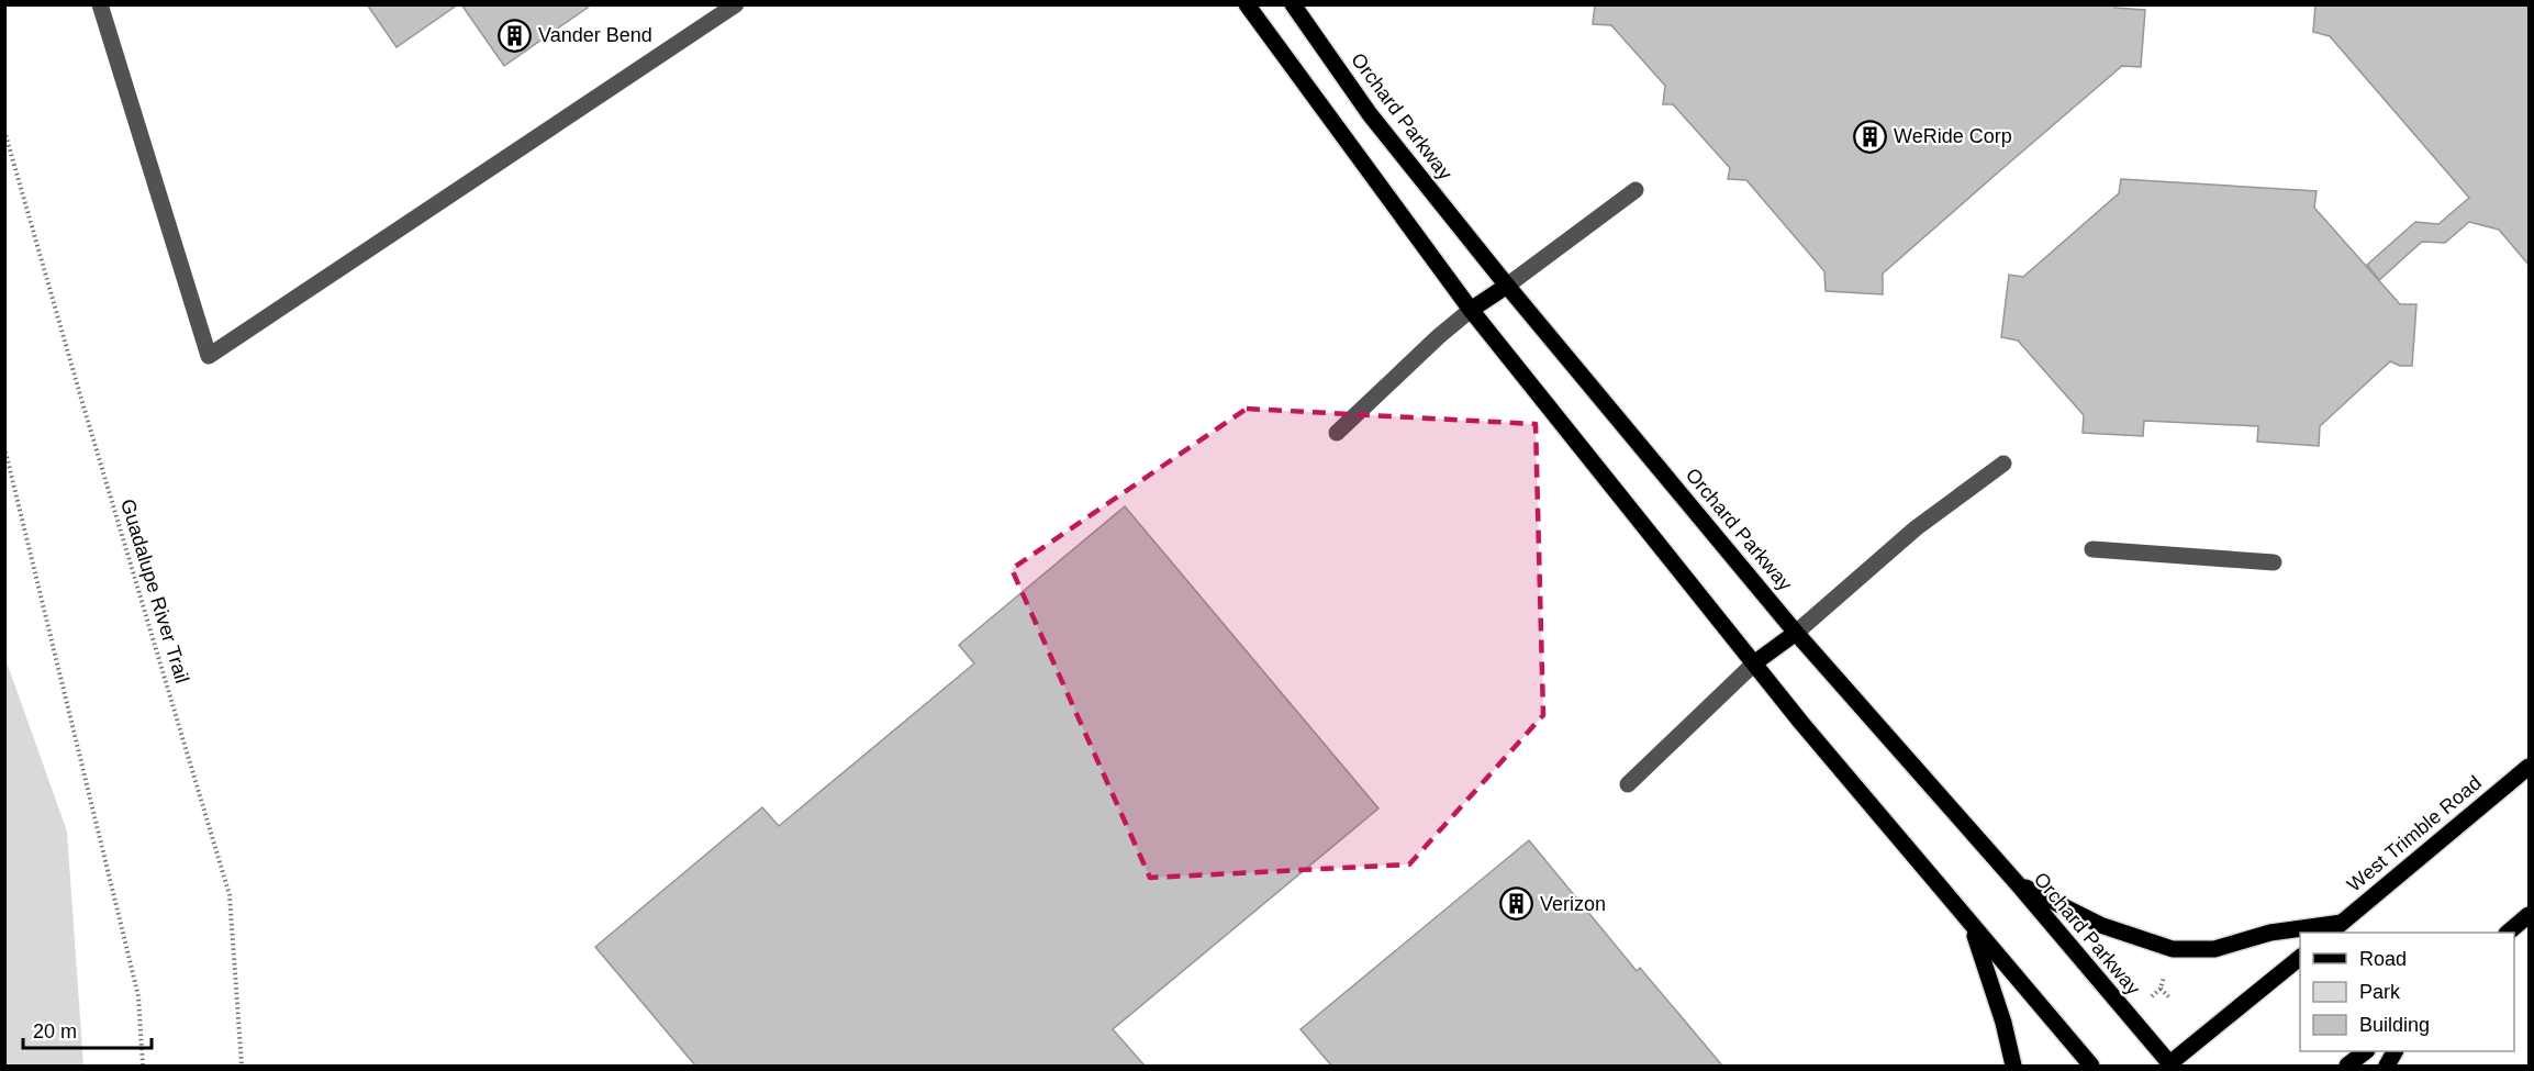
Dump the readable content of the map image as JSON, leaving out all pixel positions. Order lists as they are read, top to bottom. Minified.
{"streets":{"main road":["Orchard Parkway","West Trimble Road"],"path":["Guadalupe River Trail"]},"places":{"building":["Vander Bend","WeRide Corp","Verizon"]},"legend":["Road","Park","Building"],"scale_bar":"20 m"}
